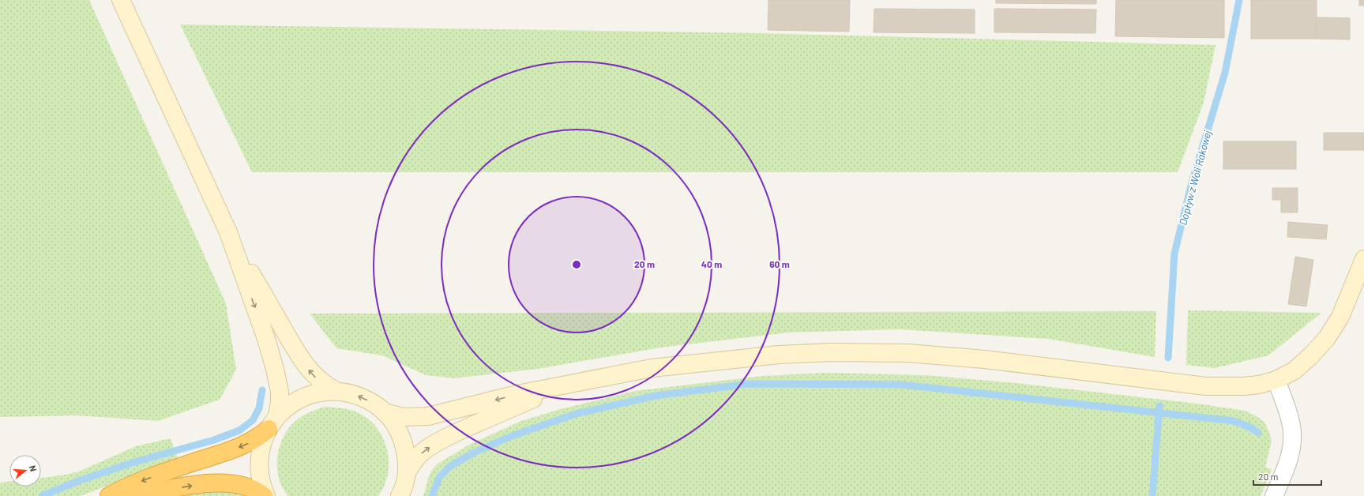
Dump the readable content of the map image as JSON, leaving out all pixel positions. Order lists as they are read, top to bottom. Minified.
{"water":["Dopływ z Woli Rakowej"],"scale_bar":"20 m","north":"right","rings":["20 m","40 m","60 m"]}
